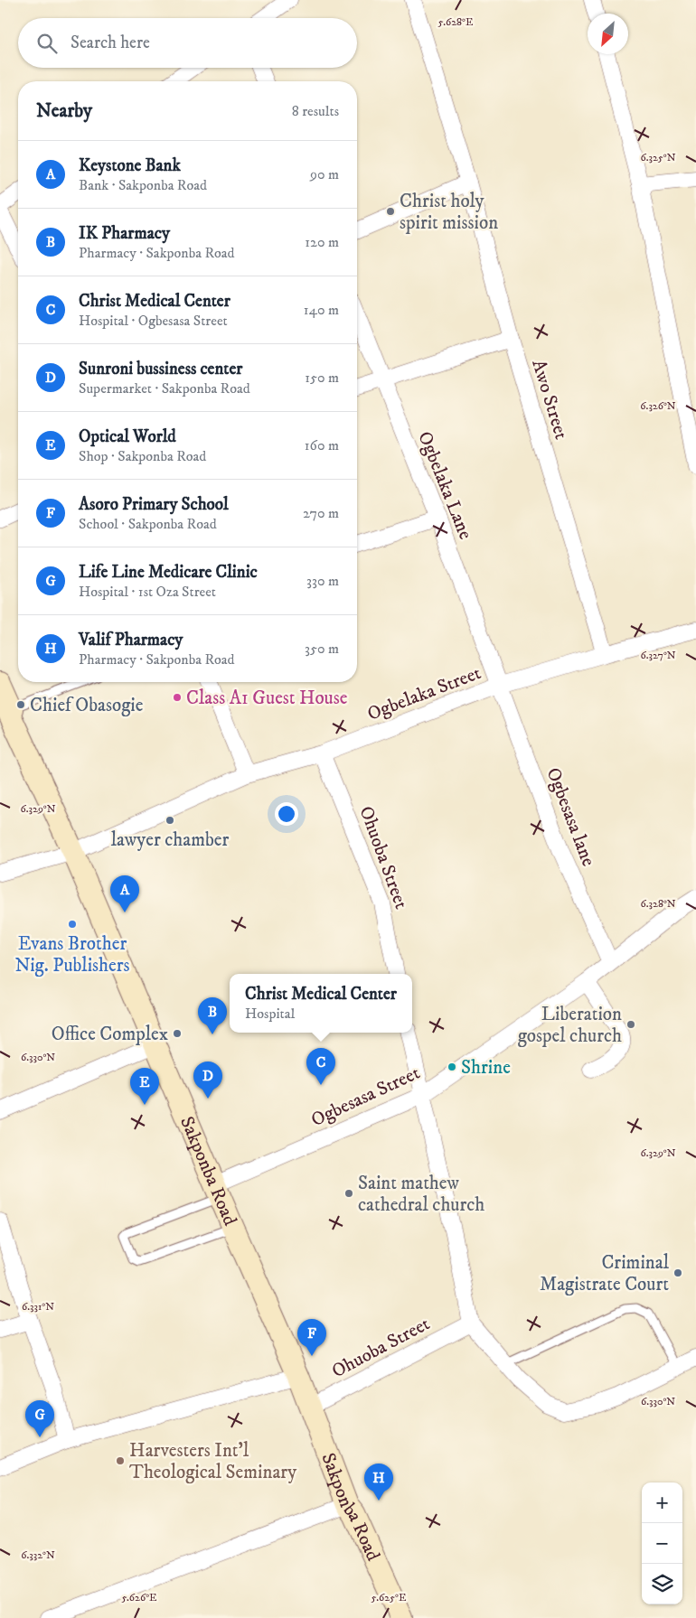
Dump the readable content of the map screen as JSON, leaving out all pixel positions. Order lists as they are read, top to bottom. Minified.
{"streets":{"main road":["Sakponba Road"],"street":["Awo Street","Ogbelaka Lane","Ogbelaka Street","Ogbesasa lane","Ohuoba Street","Ogbesasa Street"]},"crossings":[["Awo Street","Ogbelaka Street"],["Ogbelaka Lane","Ogbelaka Street"],["Ogbelaka Lane","Ogbesasa lane"],["Ogbelaka Street","Ogbesasa lane"],["Ogbelaka Street","Ohuoba Street"],["Ogbelaka Street","Sakponba Road"],["Ogbesasa lane","Ogbesasa Street"],["Ohuoba Street","Sakponba Road"],["Ogbesasa Street","Sakponba Road"]],"places":["Christ holy spirit mission","Class A1 Guest House","Chief Obasogie","lawyer chamber","Evans Brother Nig. Publishers","Liberation gospel church","Office Complex","Shrine","Saint mathew cathedral church","Criminal Magistrate Court","Harvesters Int'l Theological Seminary"],"north":"bottom left","page":{"search":"Search here","heading":["Nearby","8 results"],"list":[{"mark":"A","name":"Keystone Bank","note":"Bank · Sakponba Road","value":"90 m"},{"mark":"B","name":"IK Pharmacy","note":"Pharmacy · Sakponba Road","value":"120 m"},{"mark":"C","name":"Christ Medical Center","note":"Hospital · Ogbesasa Street","value":"140 m"},{"mark":"D","name":"Sunroni bussiness center","note":"Supermarket · Sakponba Road","value":"150 m"},{"mark":"E","name":"Optical World","note":"Shop · Sakponba Road","value":"160 m"},{"mark":"F","name":"Asoro Primary School","note":"School · Sakponba Road","value":"270 m"},{"mark":"G","name":"Life Line Medicare Clinic","note":"Hospital · 1st Oza Street","value":"330 m"},{"mark":"H","name":"Valif Pharmacy","note":"Pharmacy · Sakponba Road","value":"350 m"}],"pins":["A","B","C","D","E","F","G","H"],"popup":["Christ Medical Center","Hospital"],"map_buttons":["+","−"]},"coordinates":["5.628°E","6.325°N","6.326°N","6.327°N","6.329°N","6.328°N","6.330°N","6.331°N","6.332°N","5.626°E","5.625°E"]}
